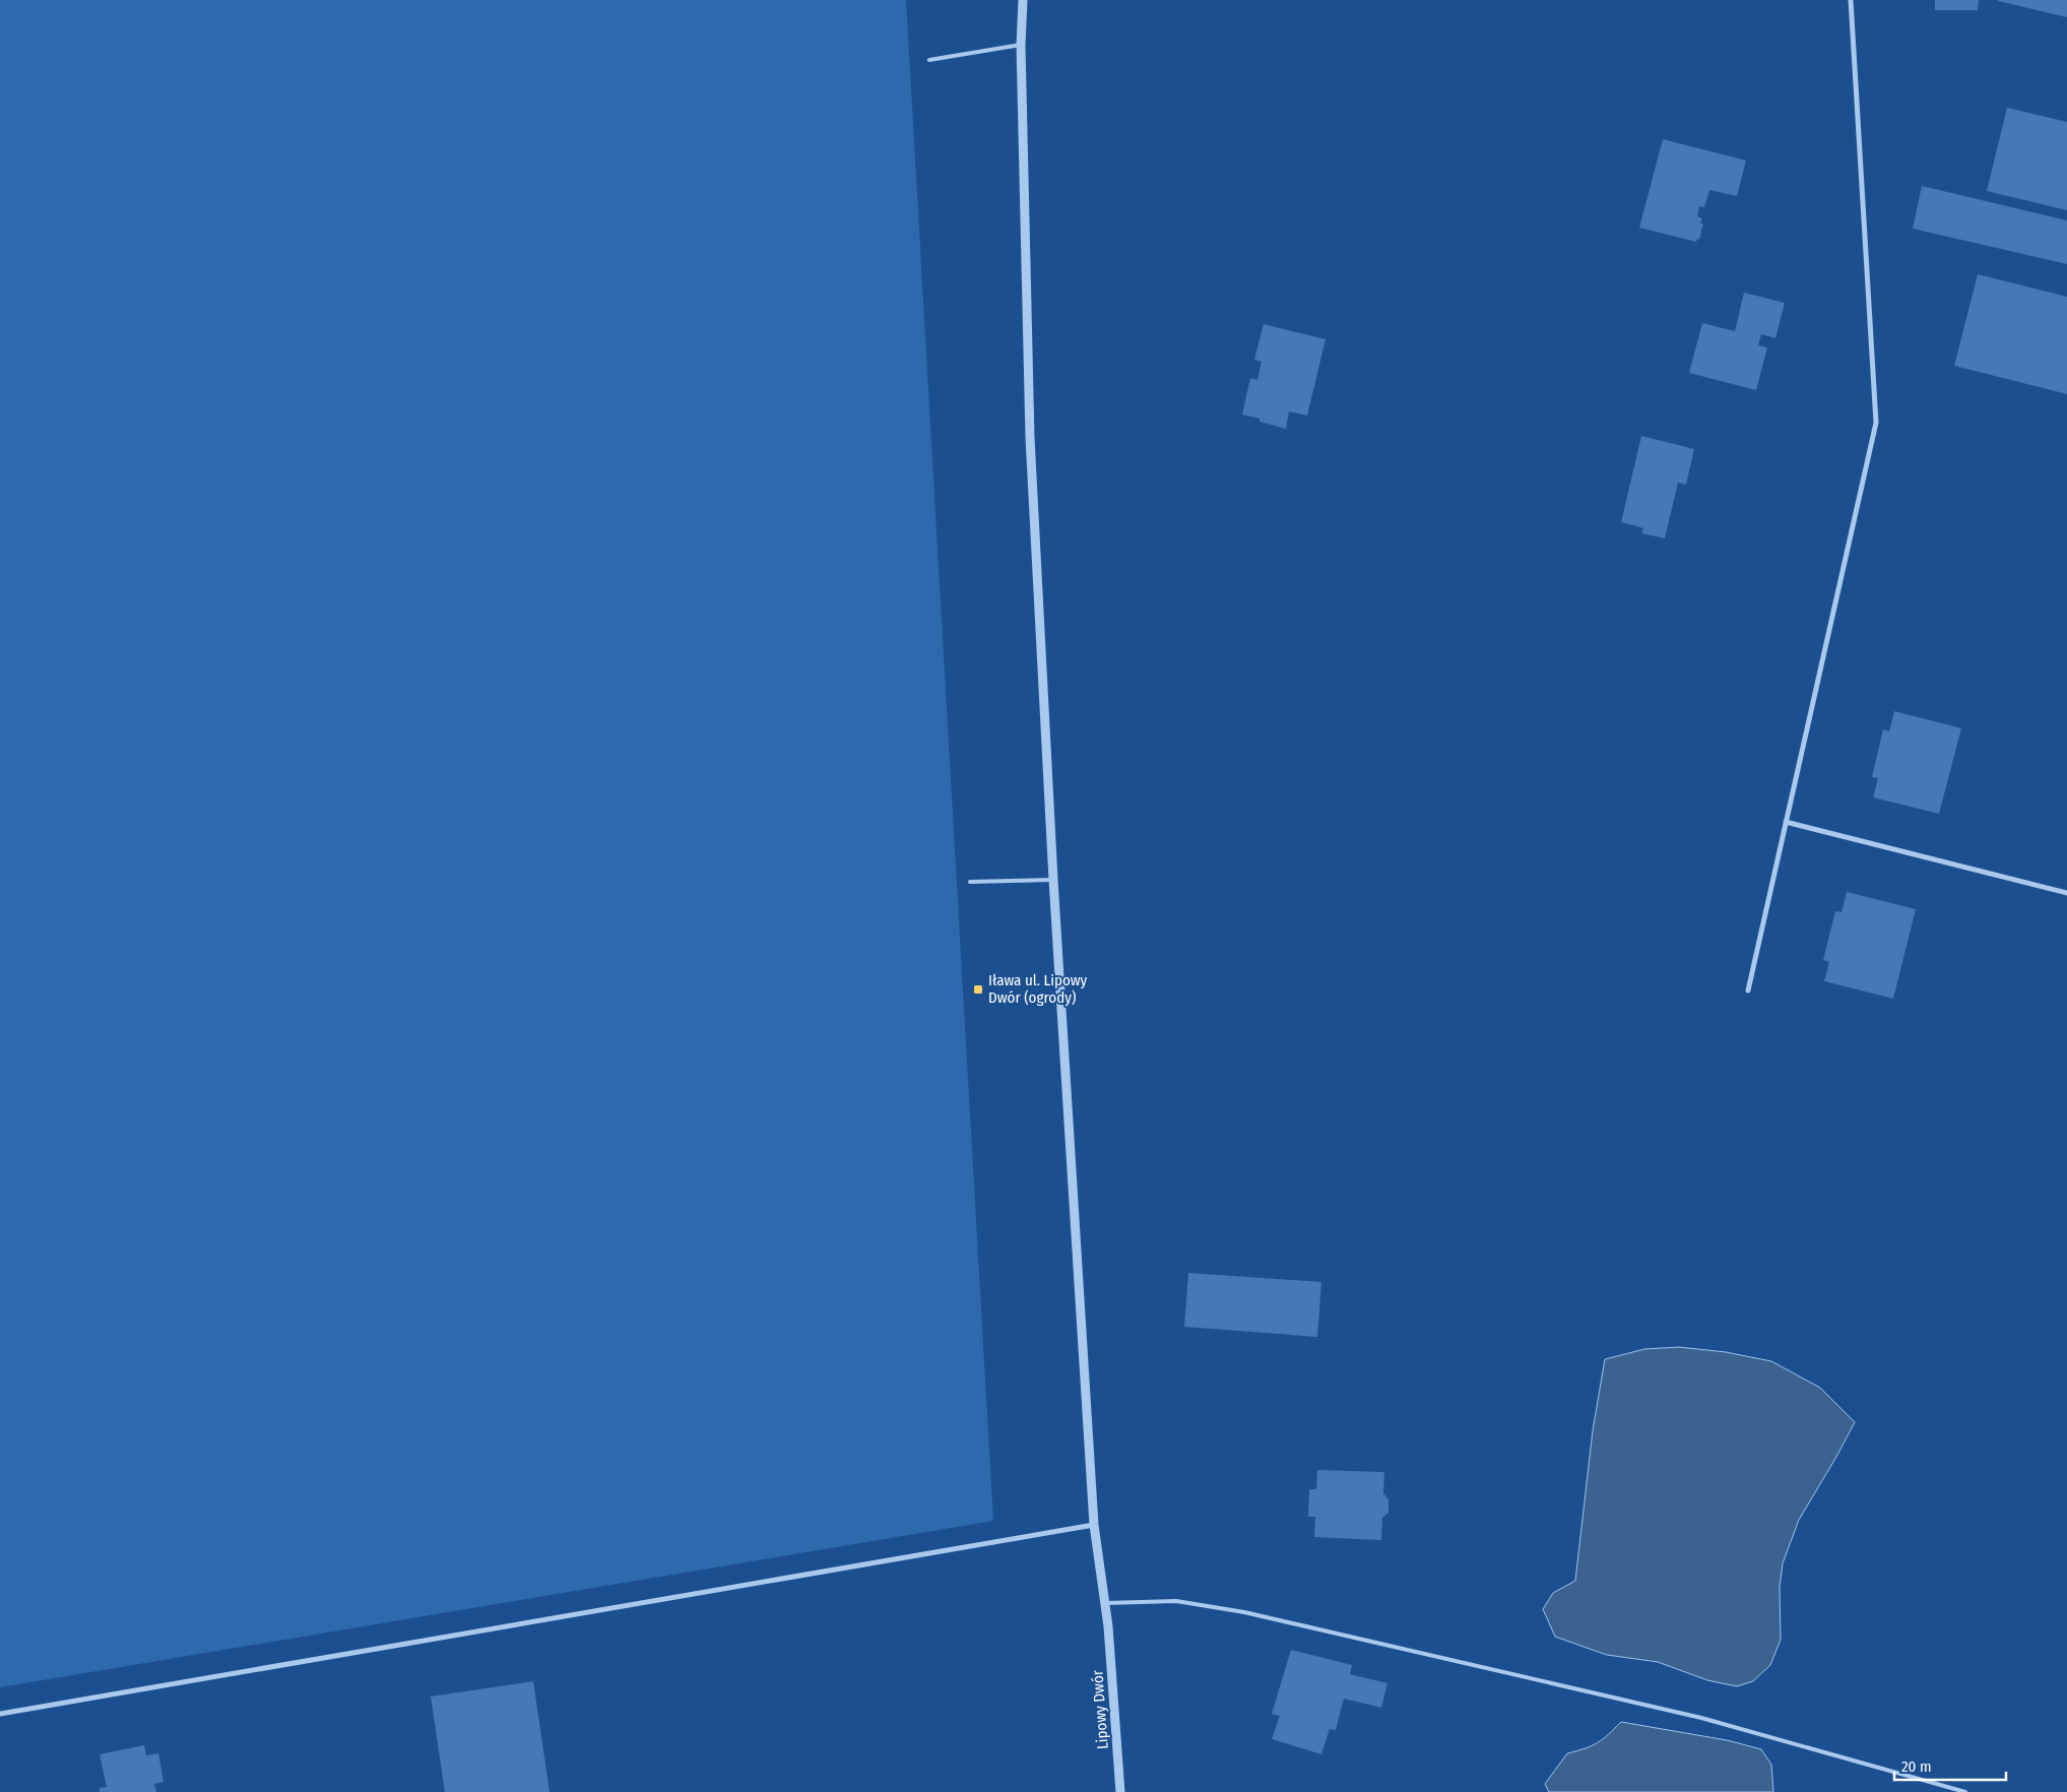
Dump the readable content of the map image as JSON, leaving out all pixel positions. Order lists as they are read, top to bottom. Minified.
{"streets":{"street":["Lipowy Dwór"]},"places":{"transit":["Iława ul. Lipowy Dwór (ogrody)"]},"scale_bar":"20 m"}
